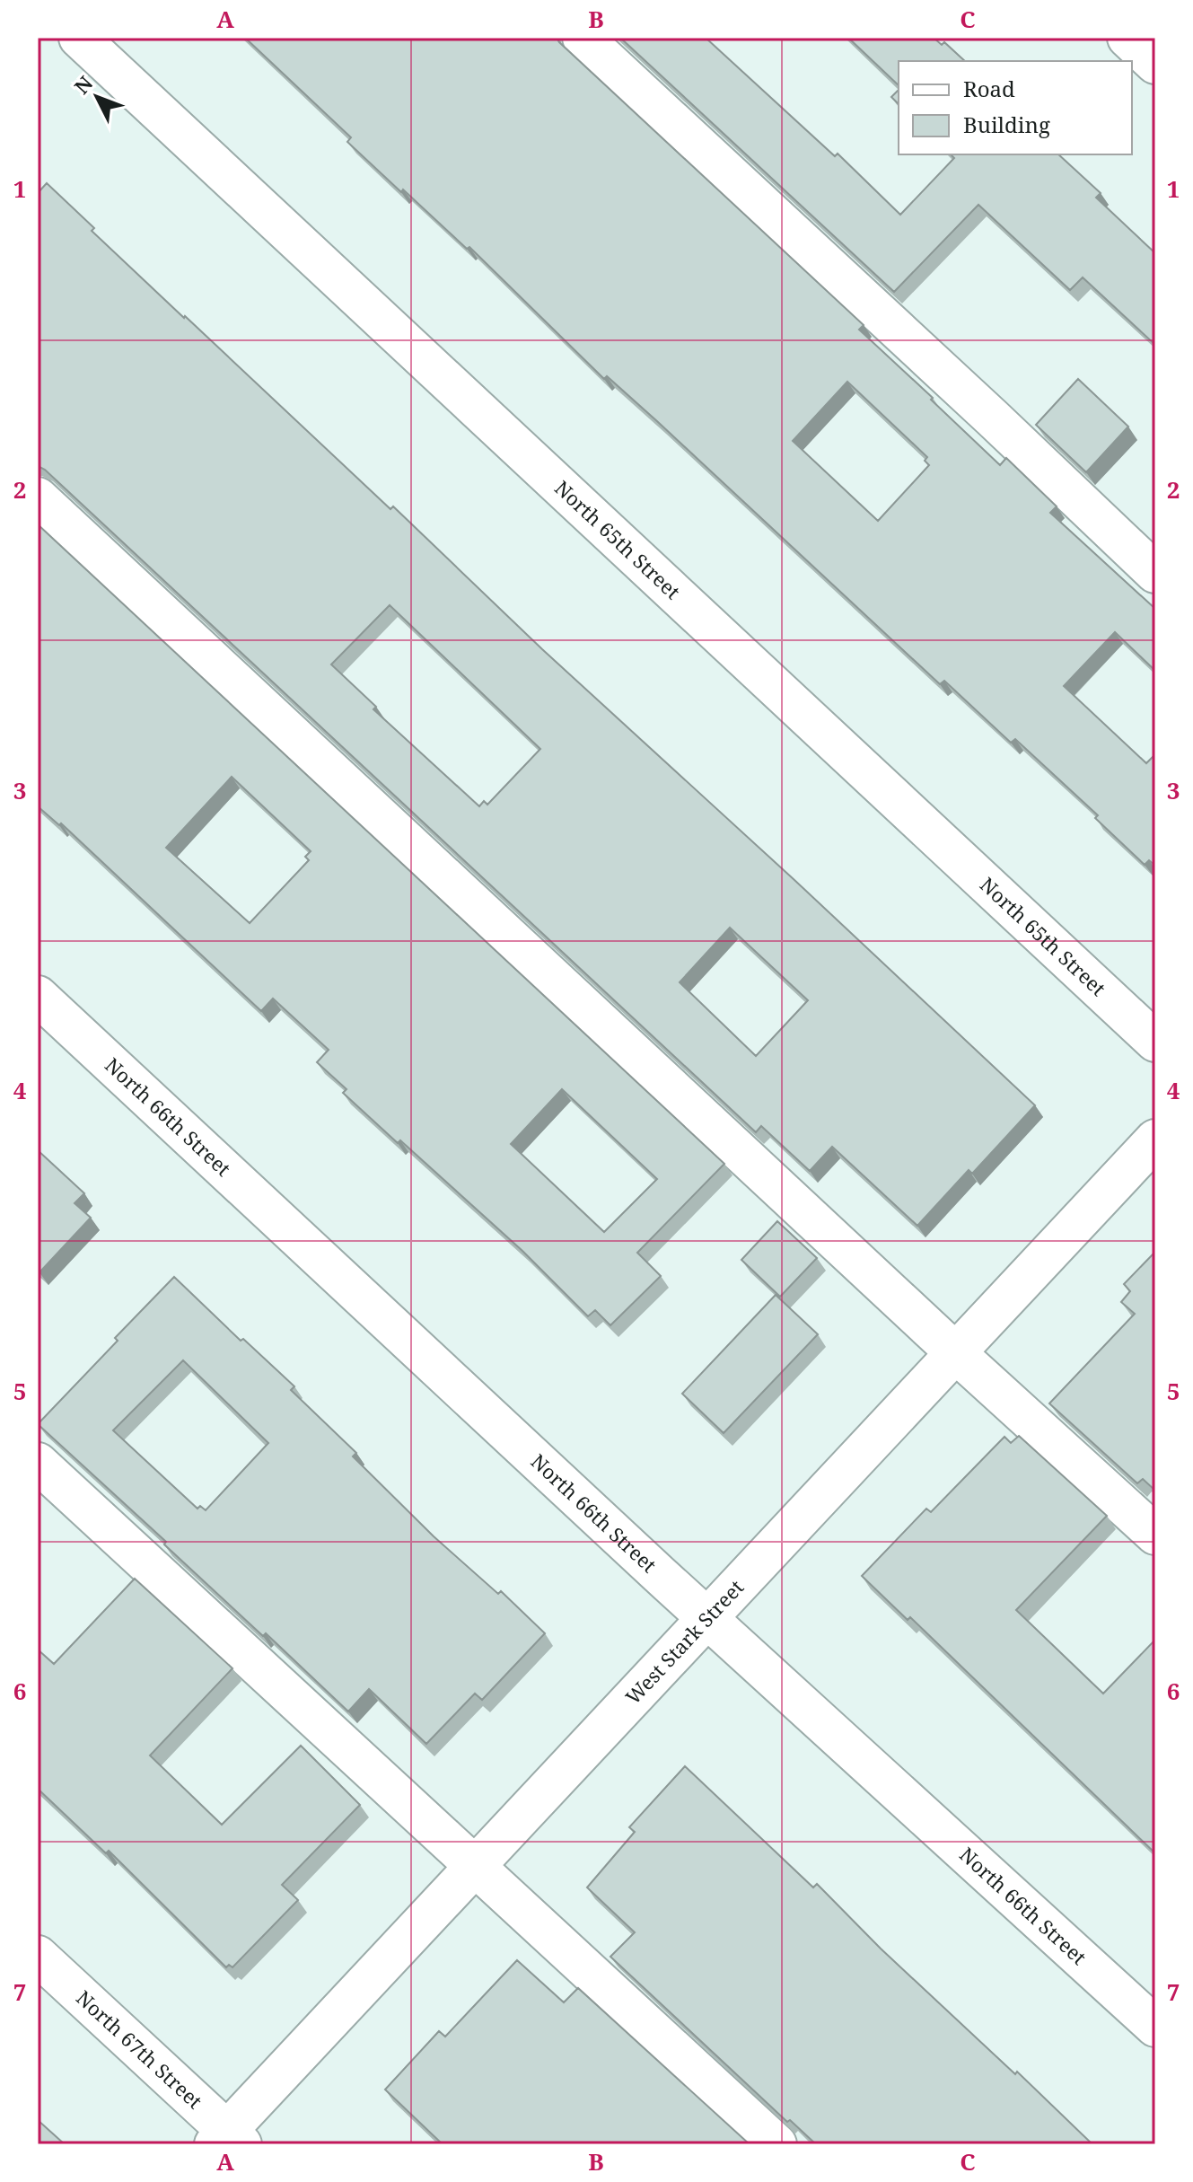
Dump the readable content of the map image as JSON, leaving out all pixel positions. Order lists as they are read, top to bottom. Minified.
{"streets":{"street":["North 65th Street","North 66th Street","West Stark Street","North 67th Street"]},"crossings":[["North 66th Street","West Stark Street"],["West Stark Street","North 67th Street"]],"legend":["Road","Building"],"north":"top left","grid":{"columns":["A","B","C"],"rows":["1","2","3","4","5","6","7"]}}
